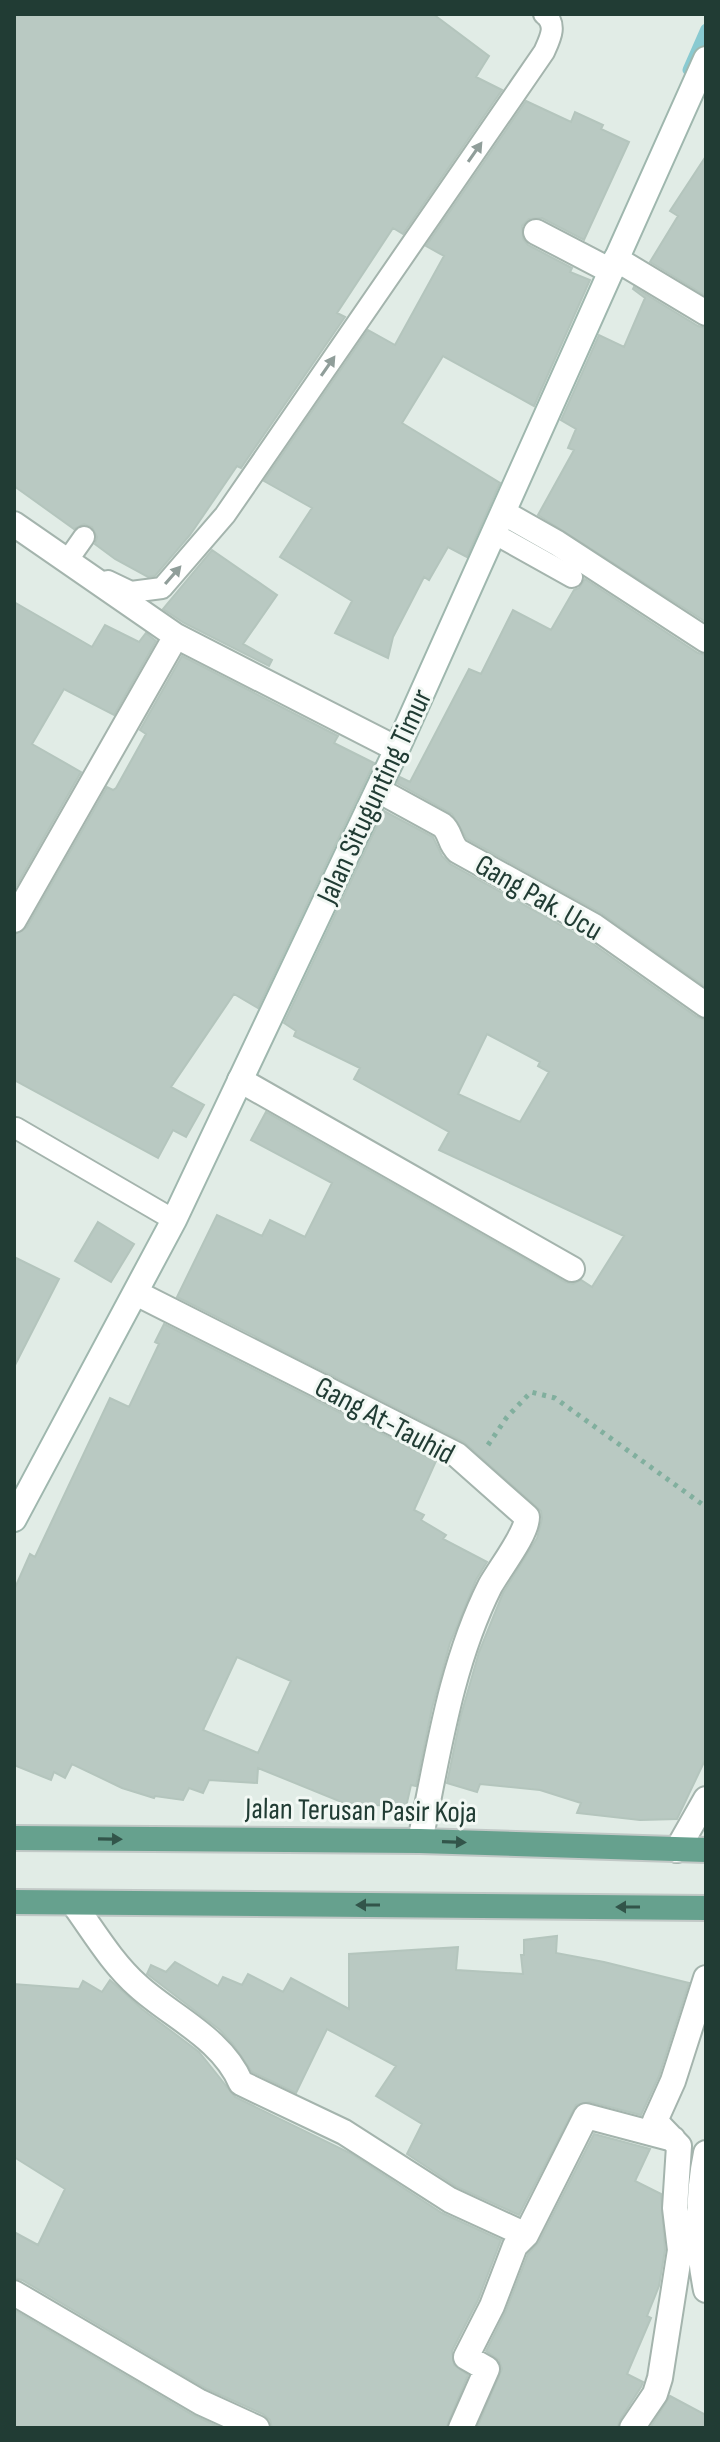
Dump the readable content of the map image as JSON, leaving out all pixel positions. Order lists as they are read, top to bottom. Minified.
{"streets":{"main road":["Jalan Terusan Pasir Koja"],"street":["Jalan Situgunting Timur","Gang Pak. Ucu","Gang At-Tauhid"]},"crossings":[["Jalan Situgunting Timur","Gang Pak. Ucu"],["Jalan Situgunting Timur","Gang At-Tauhid"],["Gang At-Tauhid","Jalan Terusan Pasir Koja"]]}
